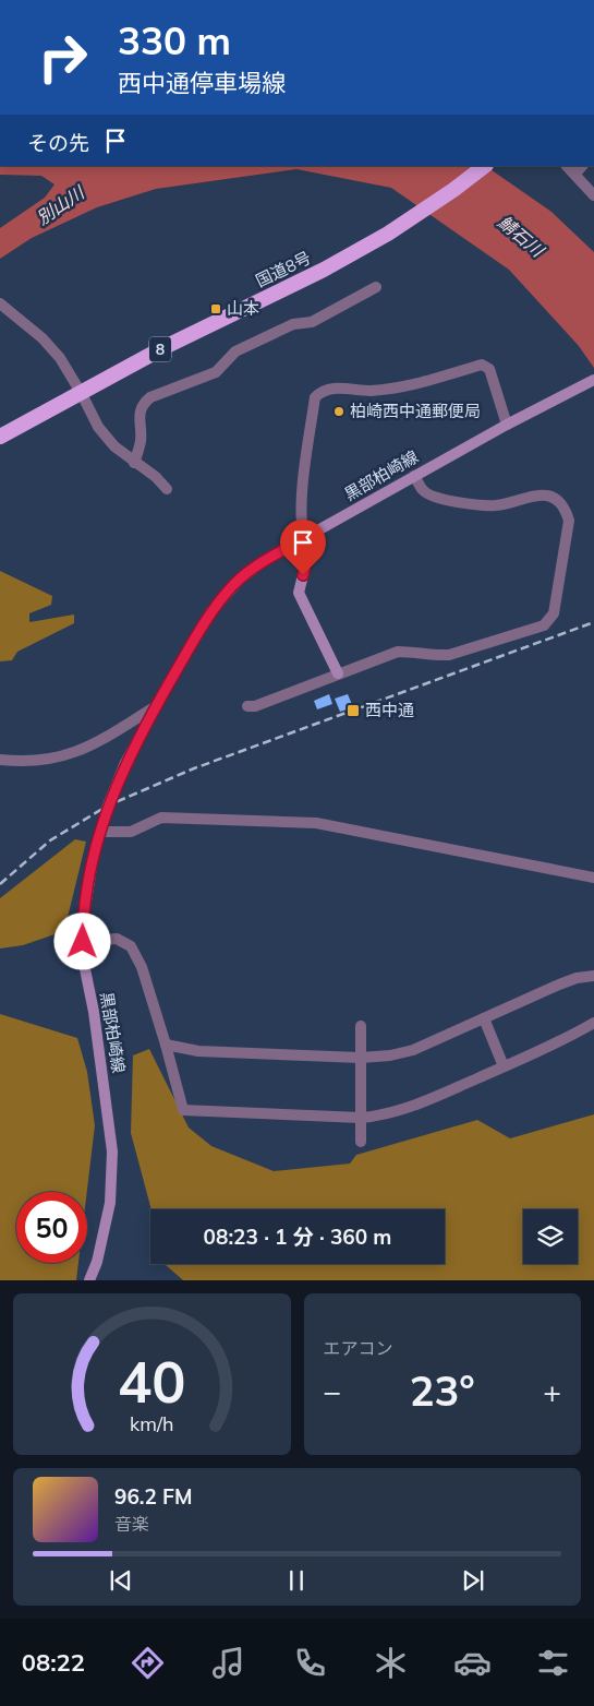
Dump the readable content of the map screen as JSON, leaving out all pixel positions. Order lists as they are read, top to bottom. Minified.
{"streets":{"highway":["国道8号","8"],"main road":["黒部柏崎線"]},"water":["別山川","鯖石川"],"places":{"transit":["山本","西中通"],"other":["柏崎西中通郵便局"]},"page":{"turn":["330 m","西中通停車場線"],"then":"その先","limit":"50","trip":"08:23 · 1 分 · 360 m","tile":"エアコン","heat":["−","23°","+"],"song":["96.2 FM","音楽"],"tabs":"08:22","gauge":["40","km/h"]}}
